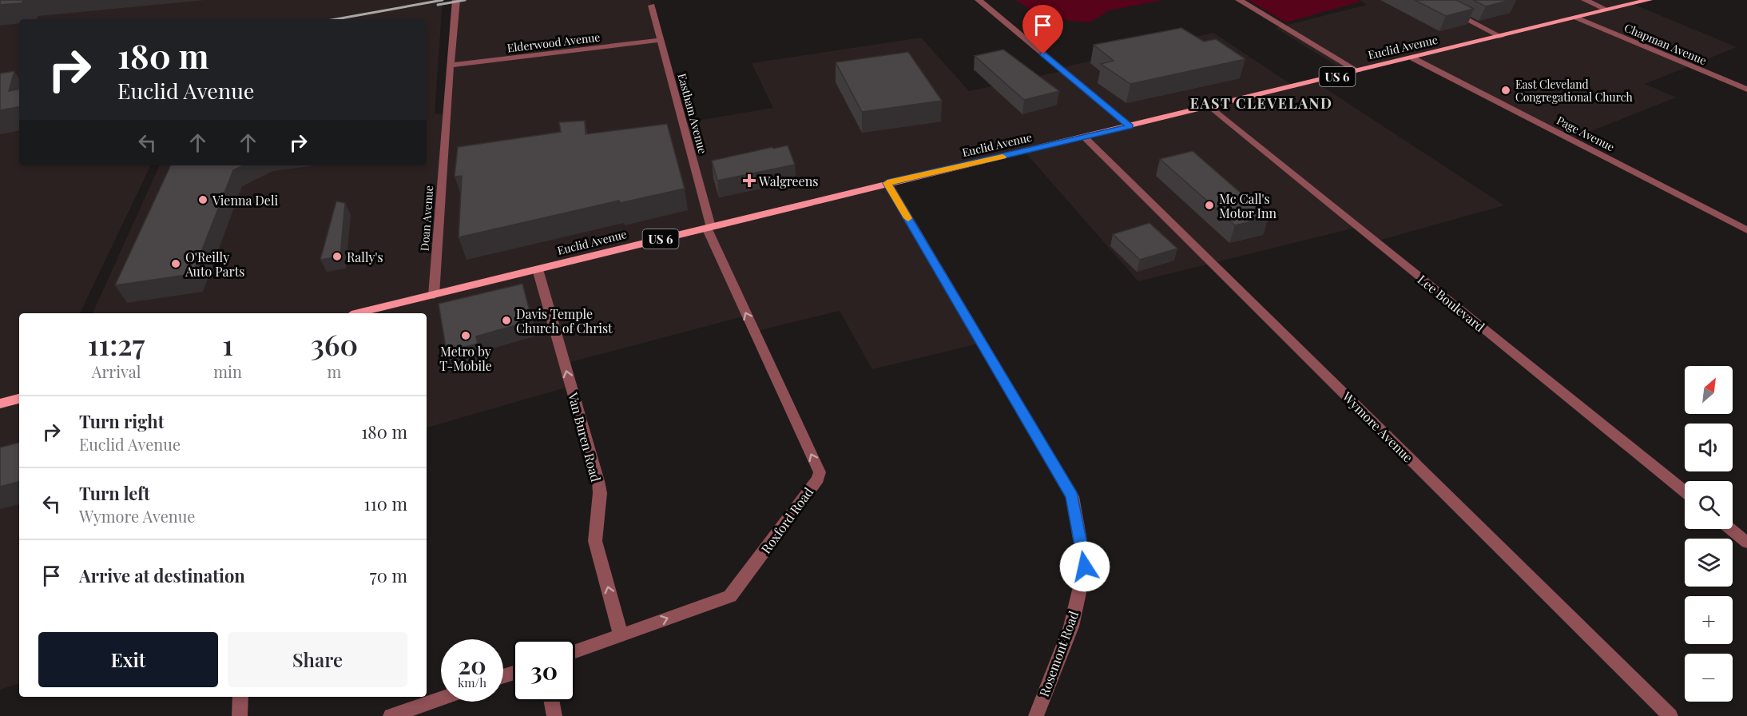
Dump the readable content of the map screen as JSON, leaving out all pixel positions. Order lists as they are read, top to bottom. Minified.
{"streets":{"main road":["Euclid Avenue","US 6"],"street":["Elderwood Avenue","Chapman Avenue","Eastham Avenue","Page Avenue","Doan Avenue","Lee Boulevard","Wymore Avenue","Van Buren Road","Roxford Road","Rosemont Road"]},"crossings":[["Elderwood Avenue","Eastham Avenue"],["Elderwood Avenue","Doan Avenue"],["Chapman Avenue","Euclid Avenue"],["Euclid Avenue","Eastham Avenue"],["Euclid Avenue","Page Avenue"],["Euclid Avenue","Doan Avenue"],["Euclid Avenue","Lee Boulevard"],["Euclid Avenue","Wymore Avenue"],["Euclid Avenue","Van Buren Road"],["Euclid Avenue","Roxford Road"],["Euclid Avenue","Rosemont Road"],["Eastham Avenue","Roxford Road"],["Van Buren Road","Roxford Road"]],"one_way":["Van Buren Road"],"districts":["EAST CLEVELAND"],"places":{"other":["East Cleveland Congregational Church","Vienna Deli","Mc Call's Motor Inn","Rally's","O'Reilly Auto Parts","Davis Temple Church of Christ","Metro by T-Mobile"],"health":["Walgreens"]},"north":"top right","page":{"turn":["180 m","Euclid Avenue"],"eta":["11:27","Arrival","1","min","360","m"],"map_buttons":["+","−"],"list":[{"name":"Turn right","note":"Euclid Avenue","value":"180 m"},{"name":"Turn left","note":"Wymore Avenue","value":"110 m"},{"name":"Arrive at destination","value":"70 m"}],"buttons":["Exit","Share"],"speed":"20 km/h","limit":"30"}}
